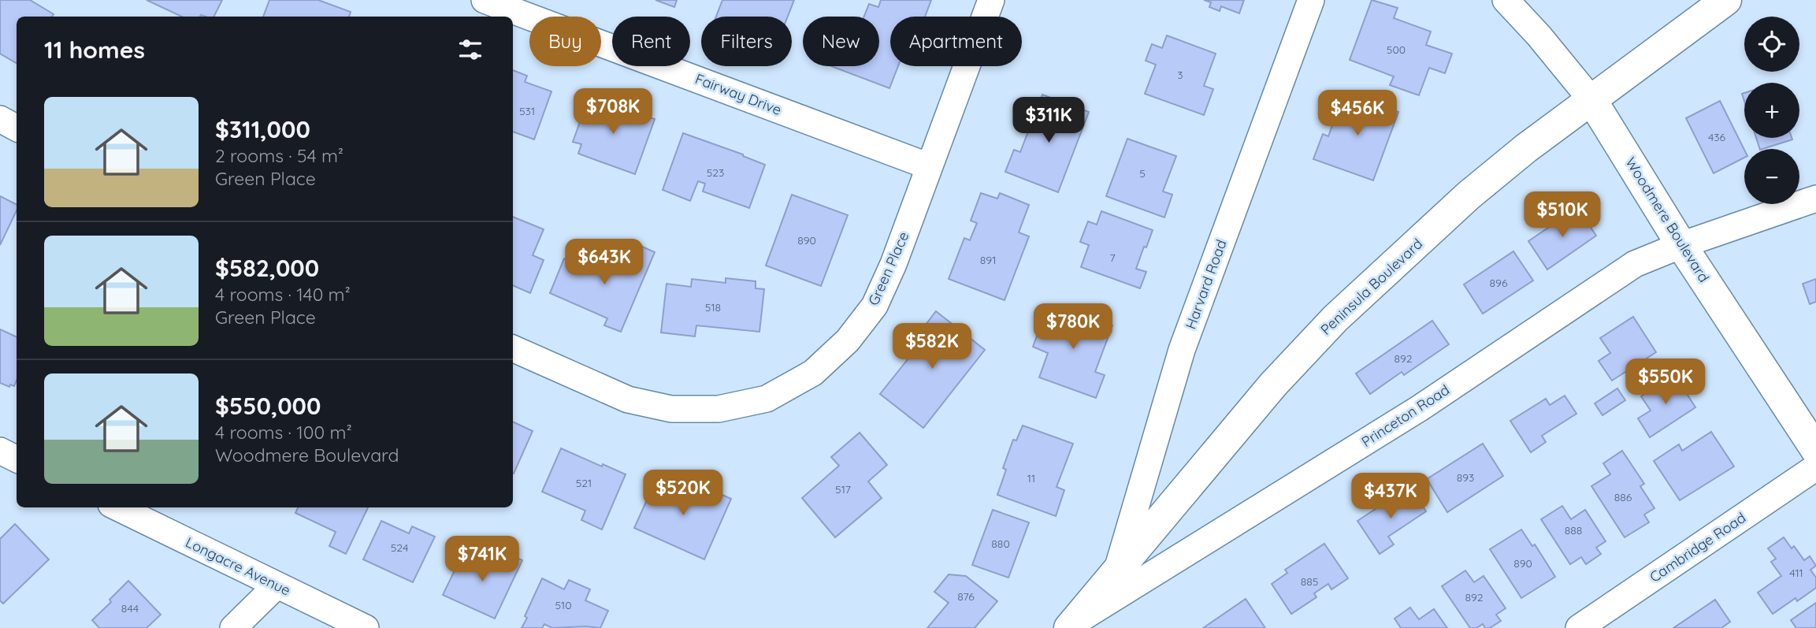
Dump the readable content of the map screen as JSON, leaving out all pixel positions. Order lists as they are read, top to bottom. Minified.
{"streets":{"main road":["Woodmere Boulevard","Peninsula Boulevard"],"street":["Fairway Drive","Green Place","Harvard Road","Princeton Road","Cambridge Road","Longacre Avenue"]},"crossings":[["Fairway Drive","Green Place"],["Woodmere Boulevard","Peninsula Boulevard"],["Woodmere Boulevard","Princeton Road"],["Harvard Road","Peninsula Boulevard"],["Peninsula Boulevard","Princeton Road"]],"house_numbers":["500","3","531","436","523","5","890","7","891","896","518","892","893","11","521","517","886","888","880","524","890","411","885","876","892","510","844"],"page":{"map_buttons":["+","−"],"chip":["Buy","Rent","Filters","New","Apartment"],"heading":"11 homes","list":[{"name":"$311,000","note":"2 rooms · 54 m² · Green Place"},{"name":"$582,000","note":"4 rooms · 140 m² · Green Place"},{"name":"$550,000","note":"4 rooms · 100 m² · Woodmere Boulevard"}],"price":["$708K","$456K","$311K","$510K","$643K","$780K","$582K","$550K","$520K","$437K","$741K"]}}
